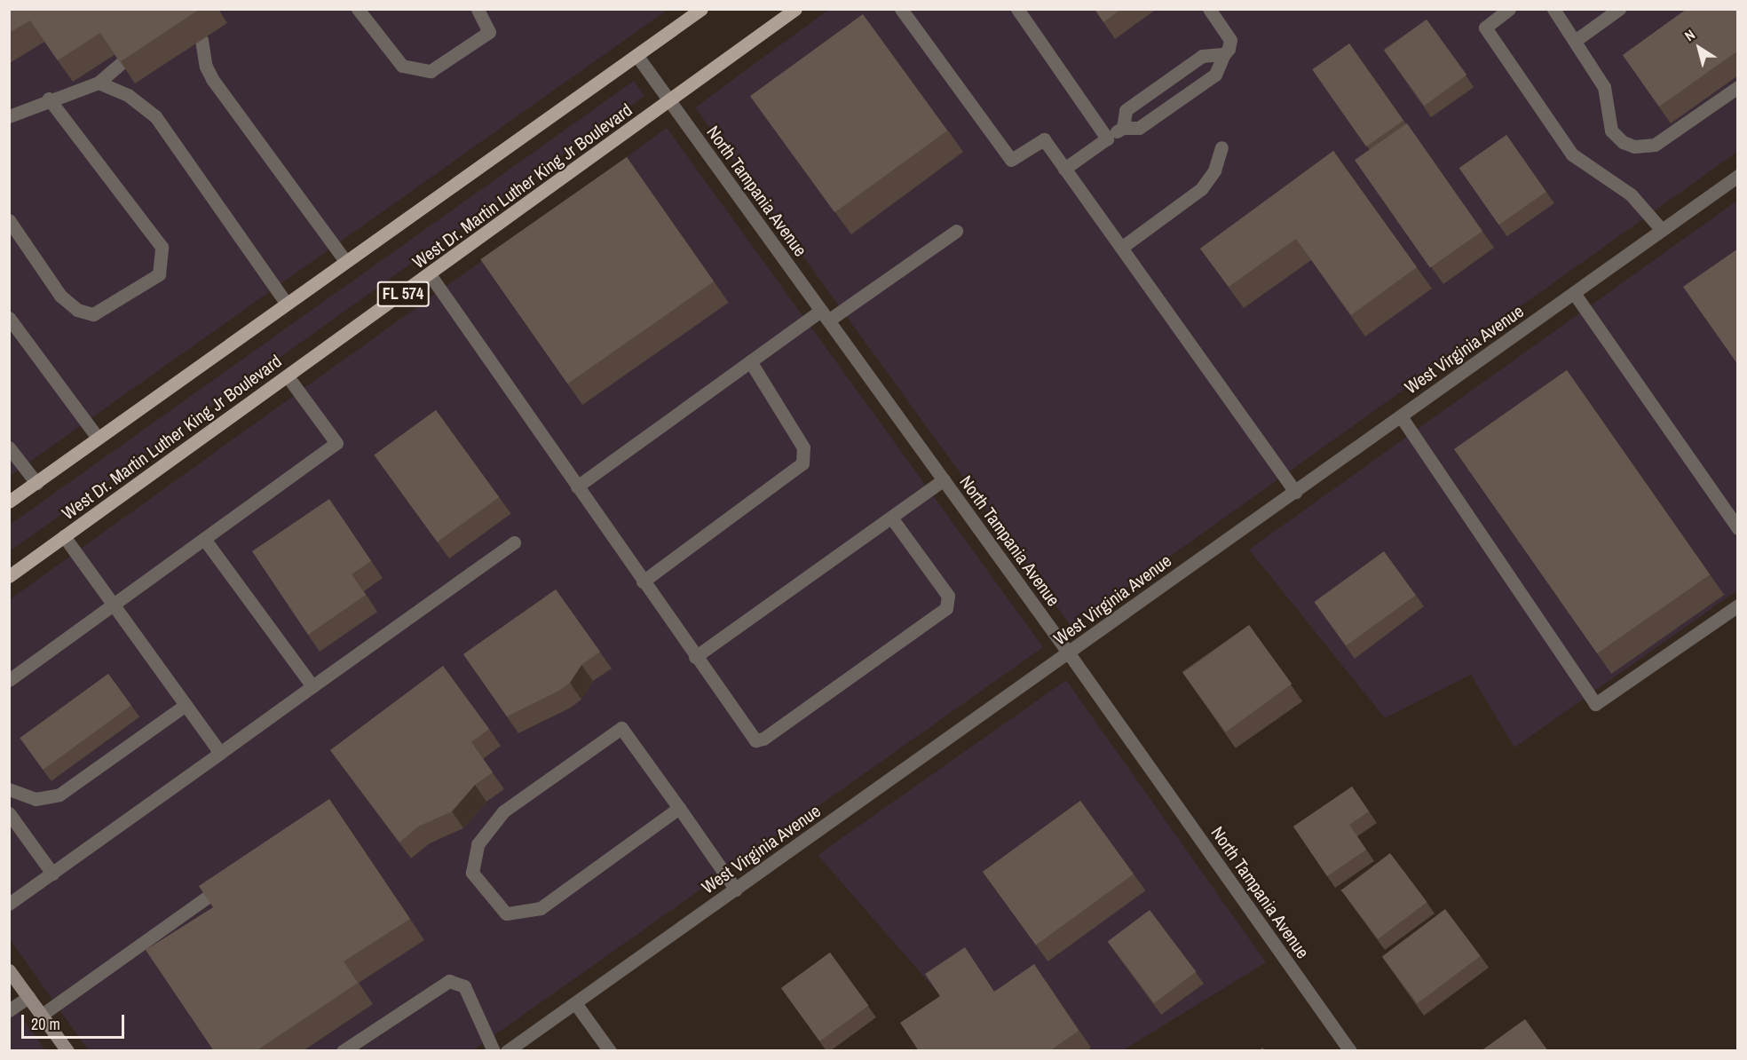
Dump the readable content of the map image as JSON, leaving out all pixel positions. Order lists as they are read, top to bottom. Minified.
{"streets":{"main road":["West Dr. Martin Luther King Jr Boulevard","FL 574"],"street":["North Tampania Avenue","West Virginia Avenue"]},"crossings":[["West Dr. Martin Luther King Jr Boulevard","North Tampania Avenue"],["North Tampania Avenue","West Virginia Avenue"]],"scale_bar":"20 m","north":"top left"}
